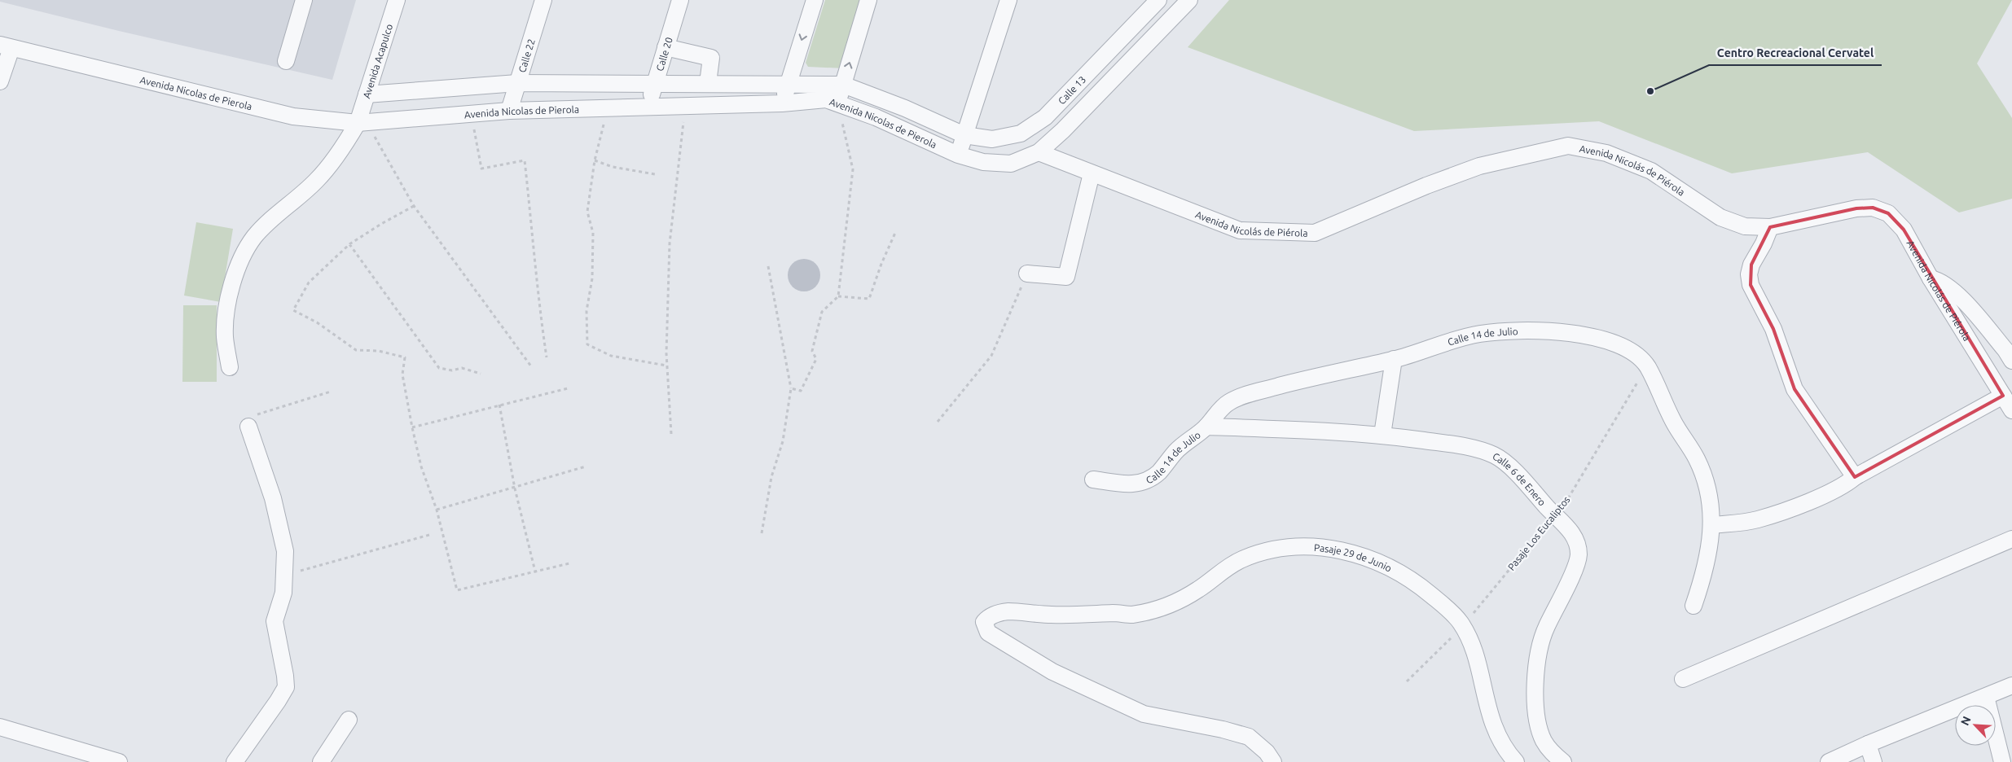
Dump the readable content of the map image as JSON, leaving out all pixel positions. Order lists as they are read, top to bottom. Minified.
{"streets":{"street":["Calle 20","Calle 22","Avenida Acapulco","Calle 13","Avenida Nicolas de Pierola","Avenida Nicolás de Piérola","Calle 14 de Julio","Calle 6 de Enero","Pasaje 29 de Junio"],"path":["Pasaje Los Eucaliptos"]},"crossings":[["Calle 20","Avenida Nicolas de Pierola"],["Calle 22","Avenida Nicolas de Pierola"],["Avenida Acapulco","Avenida Nicolas de Pierola"],["Avenida Nicolas de Pierola","Avenida Nicolás de Piérola"],["Calle 14 de Julio","Calle 6 de Enero"],["Calle 14 de Julio","Pasaje Los Eucaliptos"],["Calle 6 de Enero","Pasaje Los Eucaliptos"],["Pasaje Los Eucaliptos","Pasaje 29 de Junio"]],"places":["Centro Recreacional Cervatel"],"north":"top left"}
